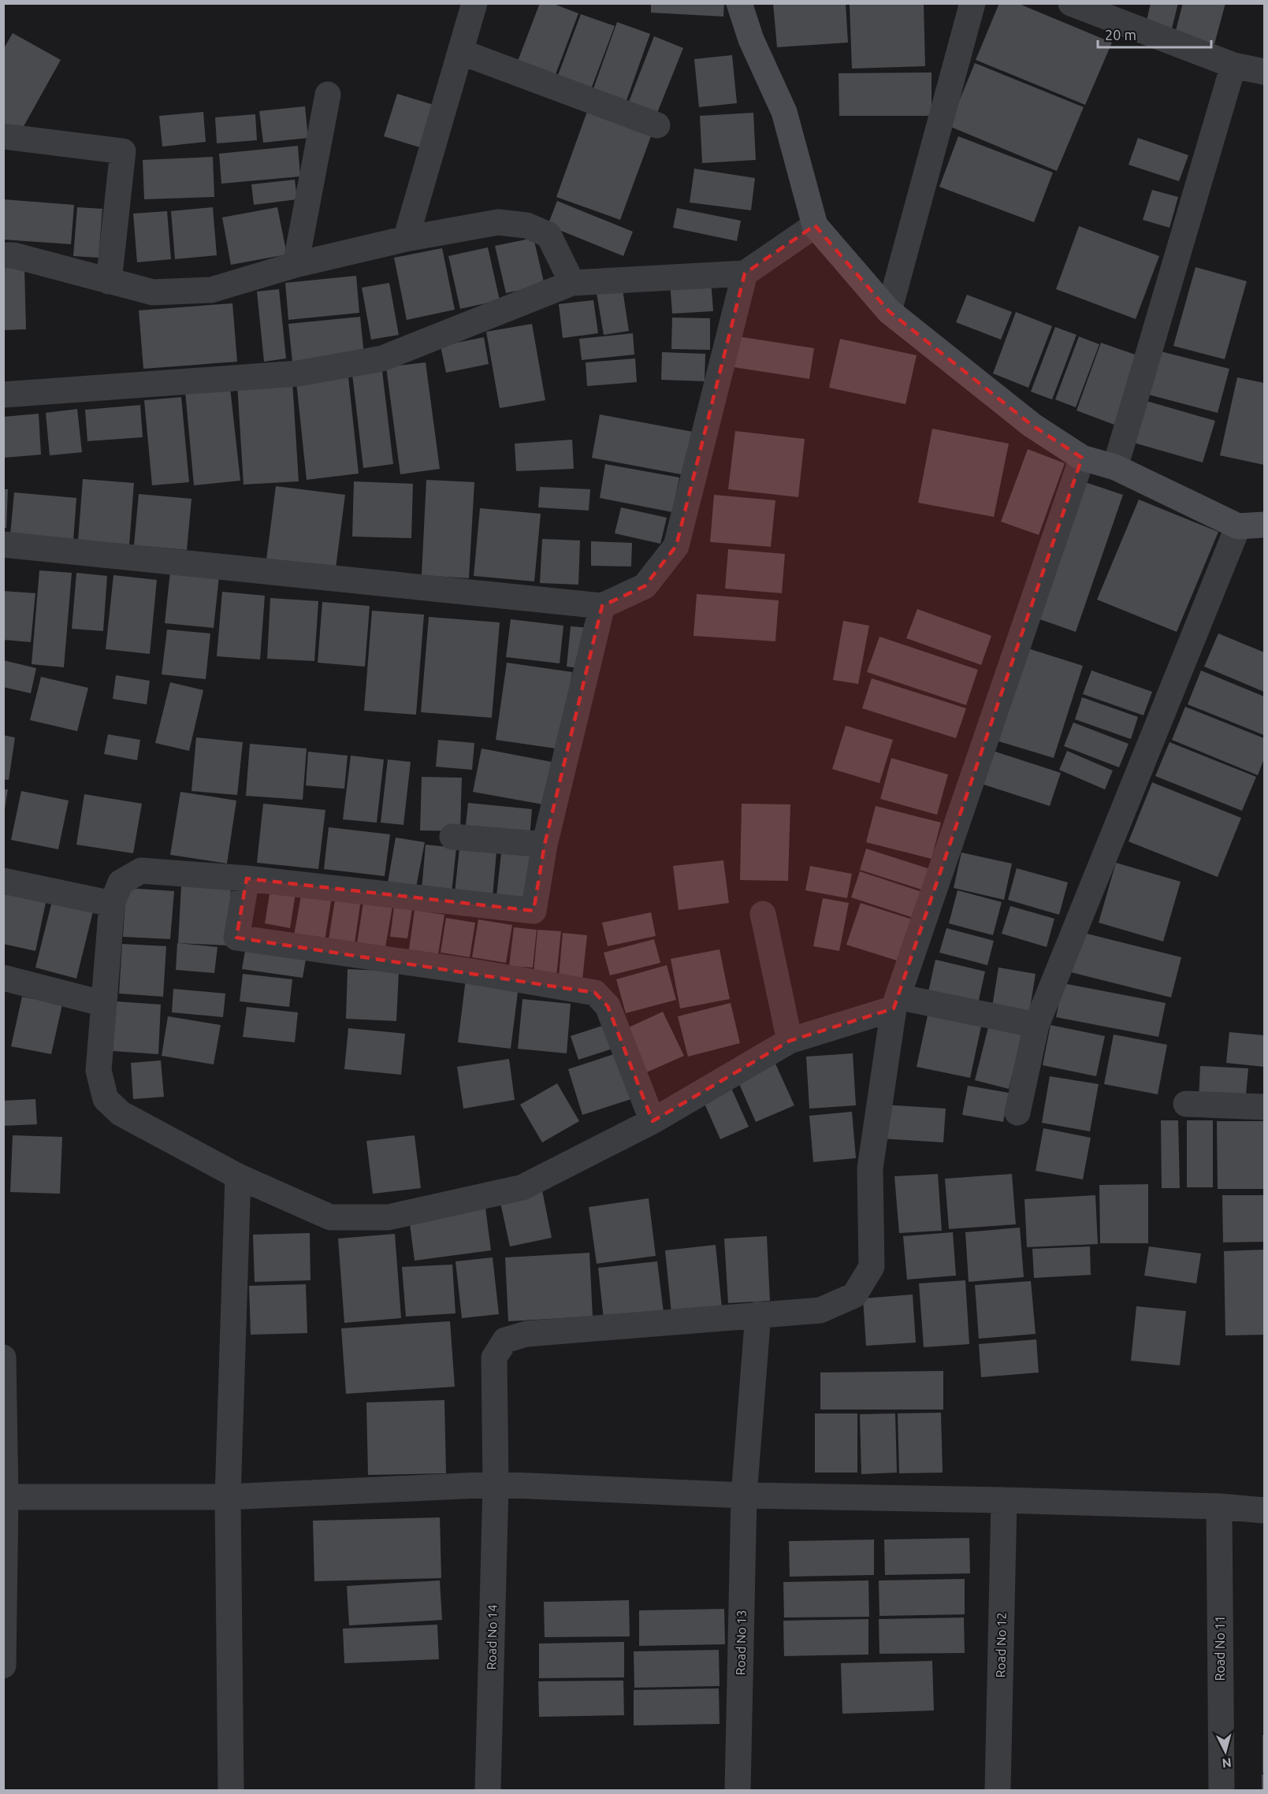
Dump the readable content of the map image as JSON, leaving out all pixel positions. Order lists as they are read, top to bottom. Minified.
{"streets":{"street":["Road No 14","Road No 13","Road No 12","Road No 11"]},"crossings":[["Road No 14","Road No 13"]],"scale_bar":"20 m","north":"bottom"}
